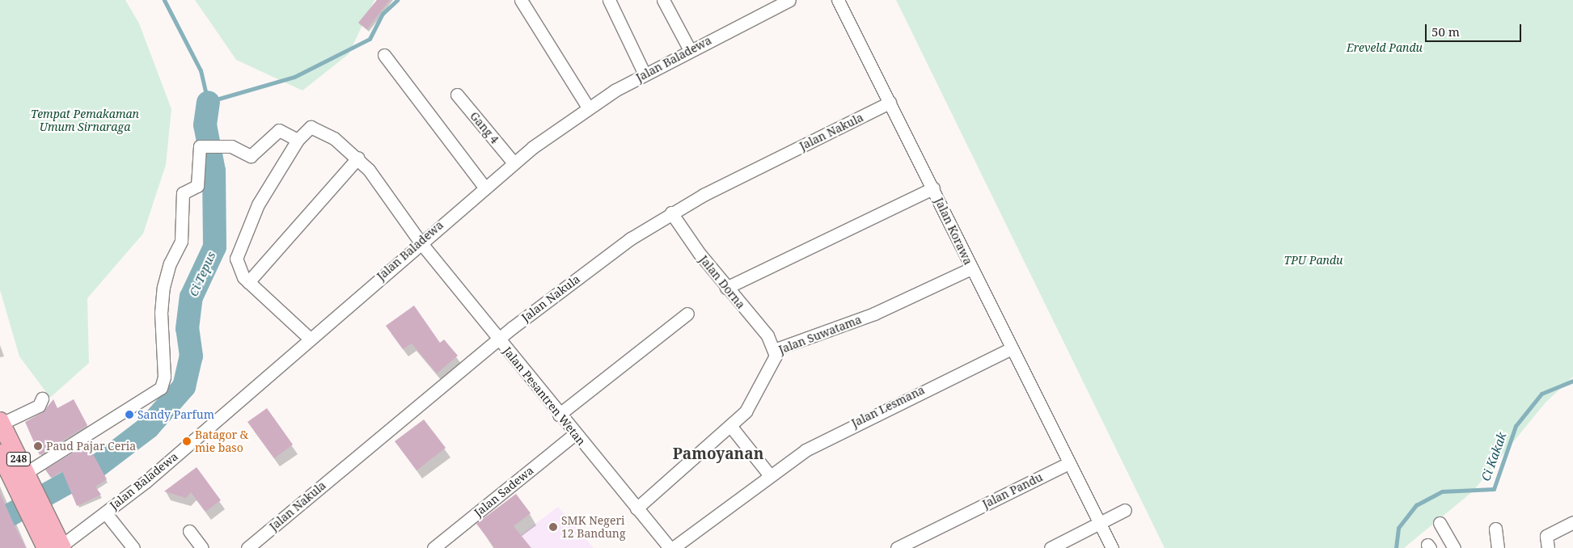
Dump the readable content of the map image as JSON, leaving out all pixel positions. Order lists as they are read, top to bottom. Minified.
{"streets":{"highway":["248"],"street":["Jalan Baladewa","Gang 4","Jalan Nakula","Jalan Korawa","Jalan Dorna","Jalan Suwatama","Jalan Pesantren Wetan","Jalan Lesmana","Jalan Pandu","Jalan Sadewa"]},"crossings":[["Jalan Baladewa","Gang 4"],["Jalan Baladewa","Jalan Pesantren Wetan"],["Jalan Baladewa","248"],["Jalan Nakula","Jalan Korawa"],["Jalan Nakula","Jalan Dorna"],["Jalan Nakula","Jalan Pesantren Wetan"],["Jalan Korawa","Jalan Suwatama"],["Jalan Korawa","Jalan Lesmana"],["Jalan Korawa","Jalan Pandu"],["Jalan Dorna","Jalan Suwatama"],["Jalan Suwatama","Jalan Pesantren Wetan"],["Jalan Pesantren Wetan","Jalan Sadewa"]],"districts":["Pamoyanan"],"water":["Ci Tepus","Ci Kakak"],"parks":["Ereveld Pandu","Tempat Pemakaman Umum Sirnaraga","TPU Pandu"],"places":["Sandy Parfum","Batagor & mie baso","Paud Pajar Ceria","SMK Negeri 12 Bandung"],"scale_bar":"50 m"}
